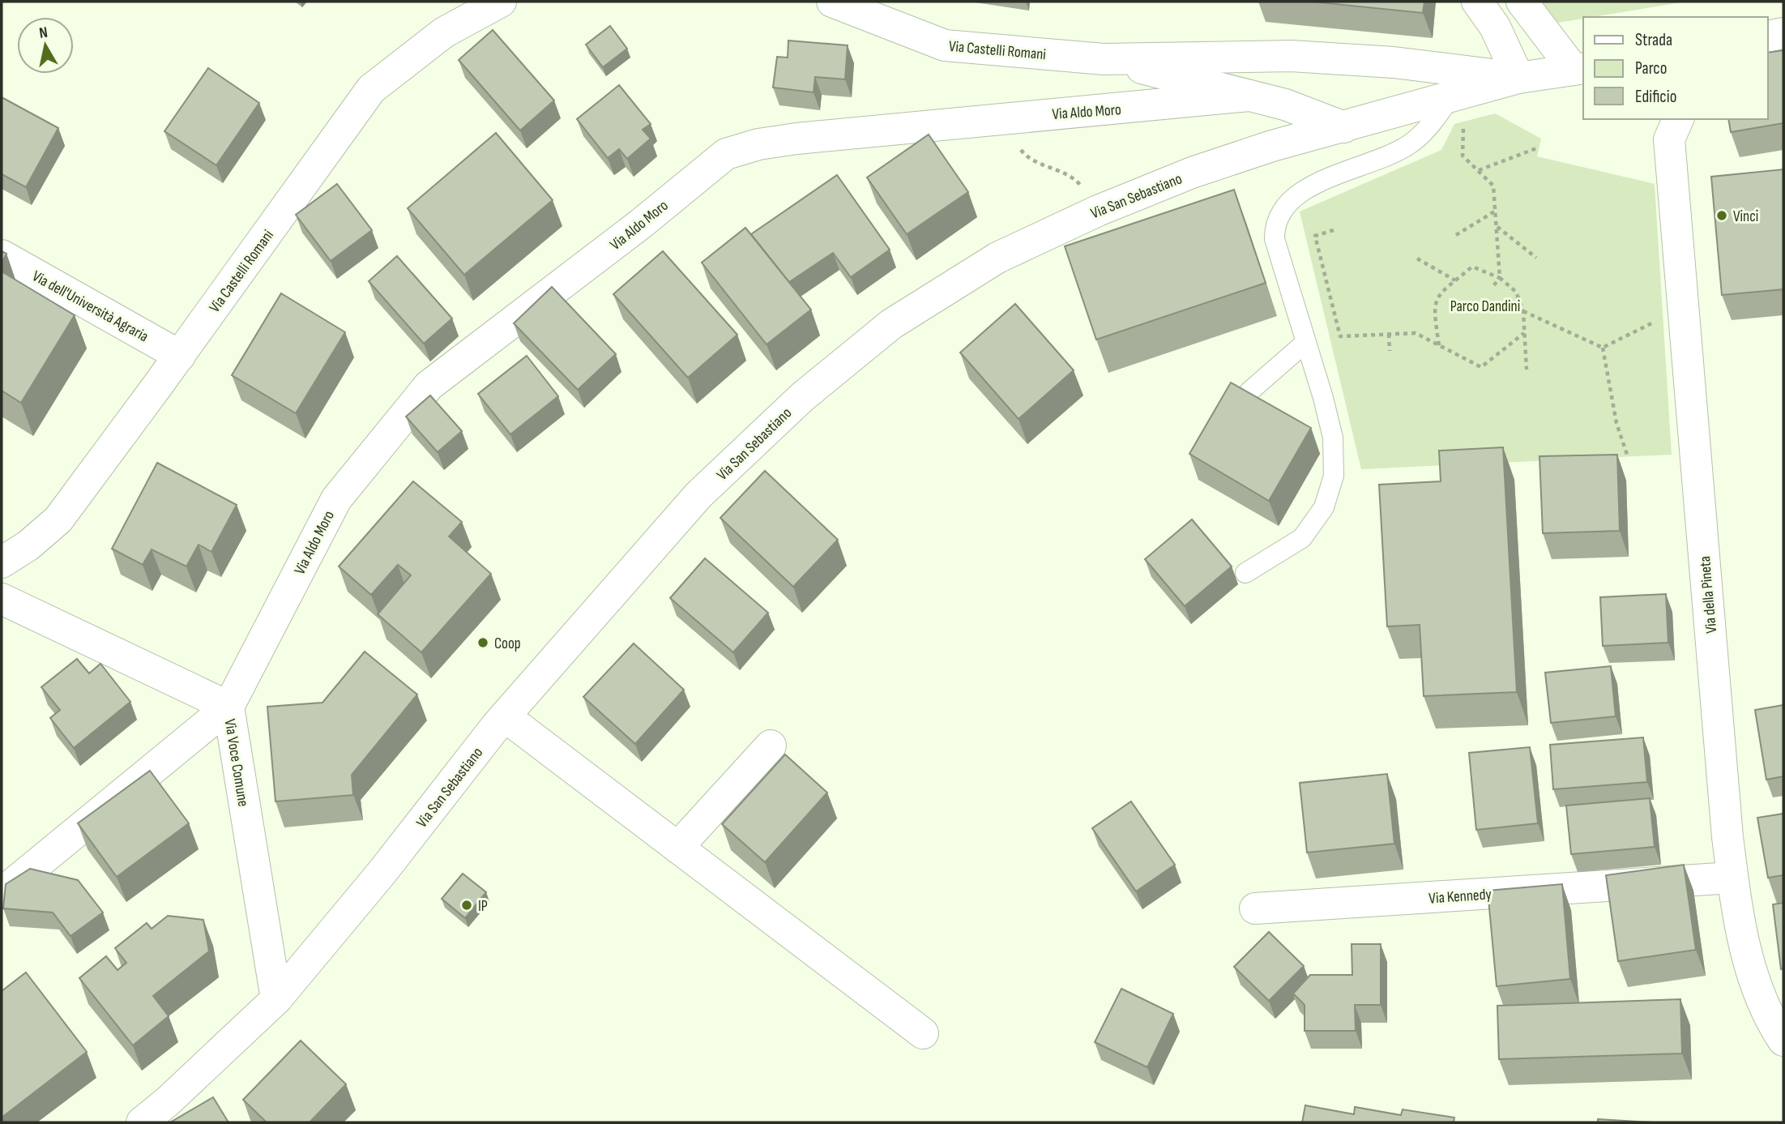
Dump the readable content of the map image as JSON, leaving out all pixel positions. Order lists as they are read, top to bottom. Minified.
{"streets":{"street":["Via Castelli Romani","Via Aldo Moro","Via San Sebastiano","Via dell'Università Agraria","Via della Pineta","Via Voce Comune","Via Kennedy"]},"crossings":[["Via Castelli Romani","Via dell'Università Agraria"],["Via Aldo Moro","Via Voce Comune"],["Via San Sebastiano","Via Voce Comune"],["Via della Pineta","Via Kennedy"]],"parks":["Parco Dandini"],"places":["Vinci","Coop","IP"],"legend":["Strada","Parco","Edificio"],"north":"top"}
